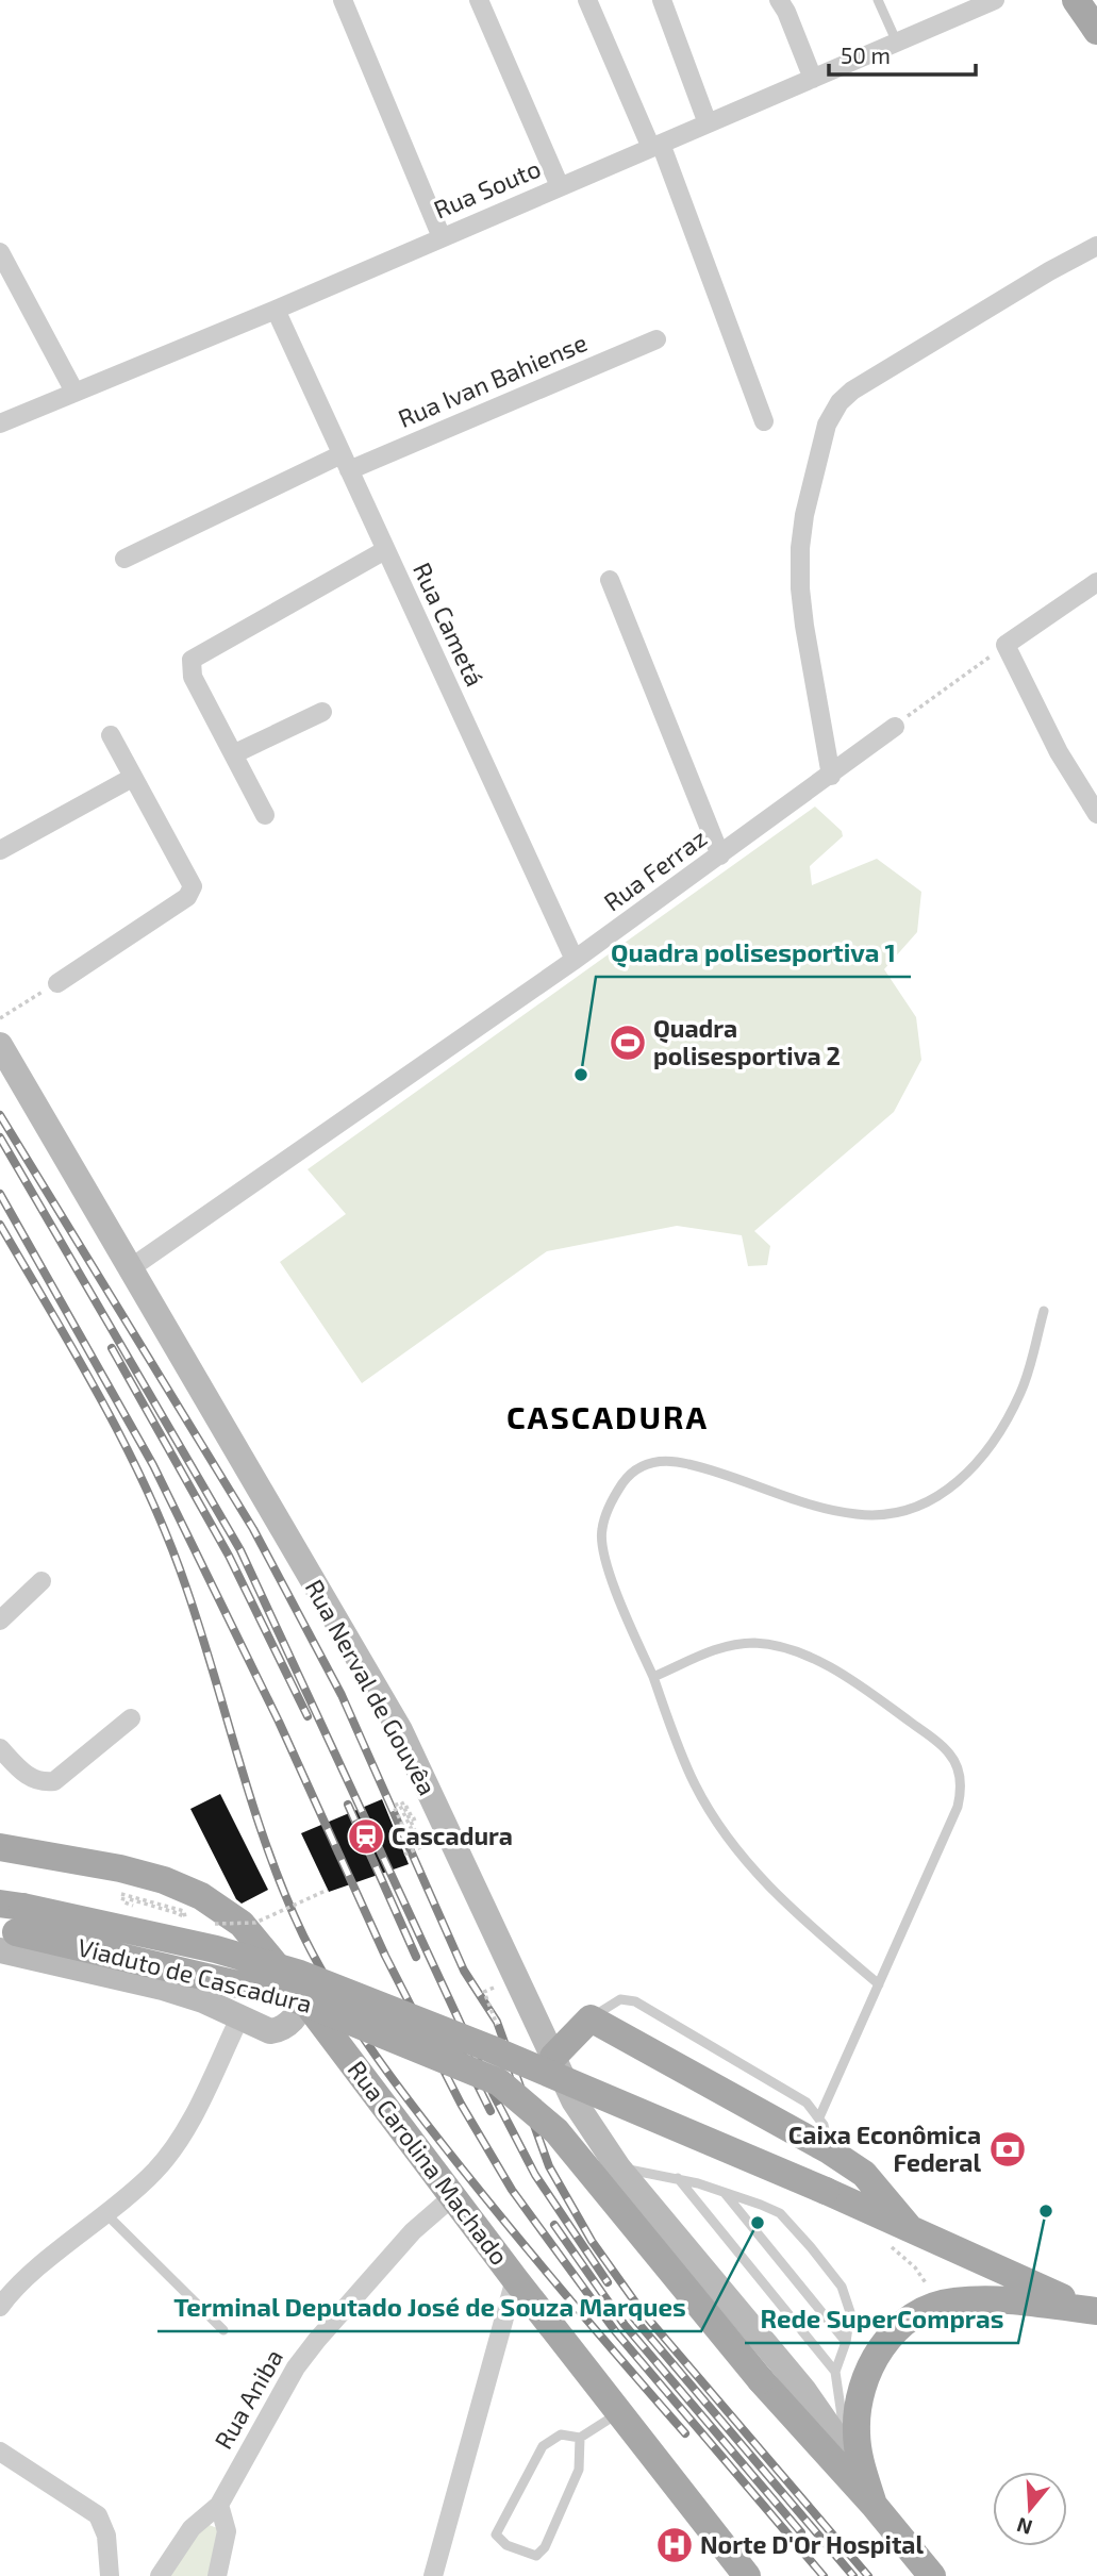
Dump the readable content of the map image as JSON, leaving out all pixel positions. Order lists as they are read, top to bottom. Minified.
{"streets":{"main road":["Rua Nerval de Gouvêa","Viaduto de Cascadura","Rua Carolina Machado"],"street":["Rua Souto","Rua Ivan Bahiense","Rua Cametá","Rua Ferraz","Rua Aniba"]},"crossings":[["Rua Souto","Rua Cametá"],["Rua Ivan Bahiense","Rua Cametá"],["Rua Cametá","Rua Ferraz"],["Rua Ferraz","Rua Nerval de Gouvêa"],["Rua Nerval de Gouvêa","Viaduto de Cascadura"],["Rua Carolina Machado","Rua Aniba"]],"districts":["CASCADURA"],"places":{"sports":["Quadra polisesportiva 2"],"other":["Quadra polisesportiva 1","Rede SuperCompras","Terminal Deputado José de Souza Marques"],"station":["Cascadura"],"bank":["Caixa Econômica Federal"],"hospital":["Norte D'Or Hospital"]},"scale_bar":"50 m","north":"bottom"}
